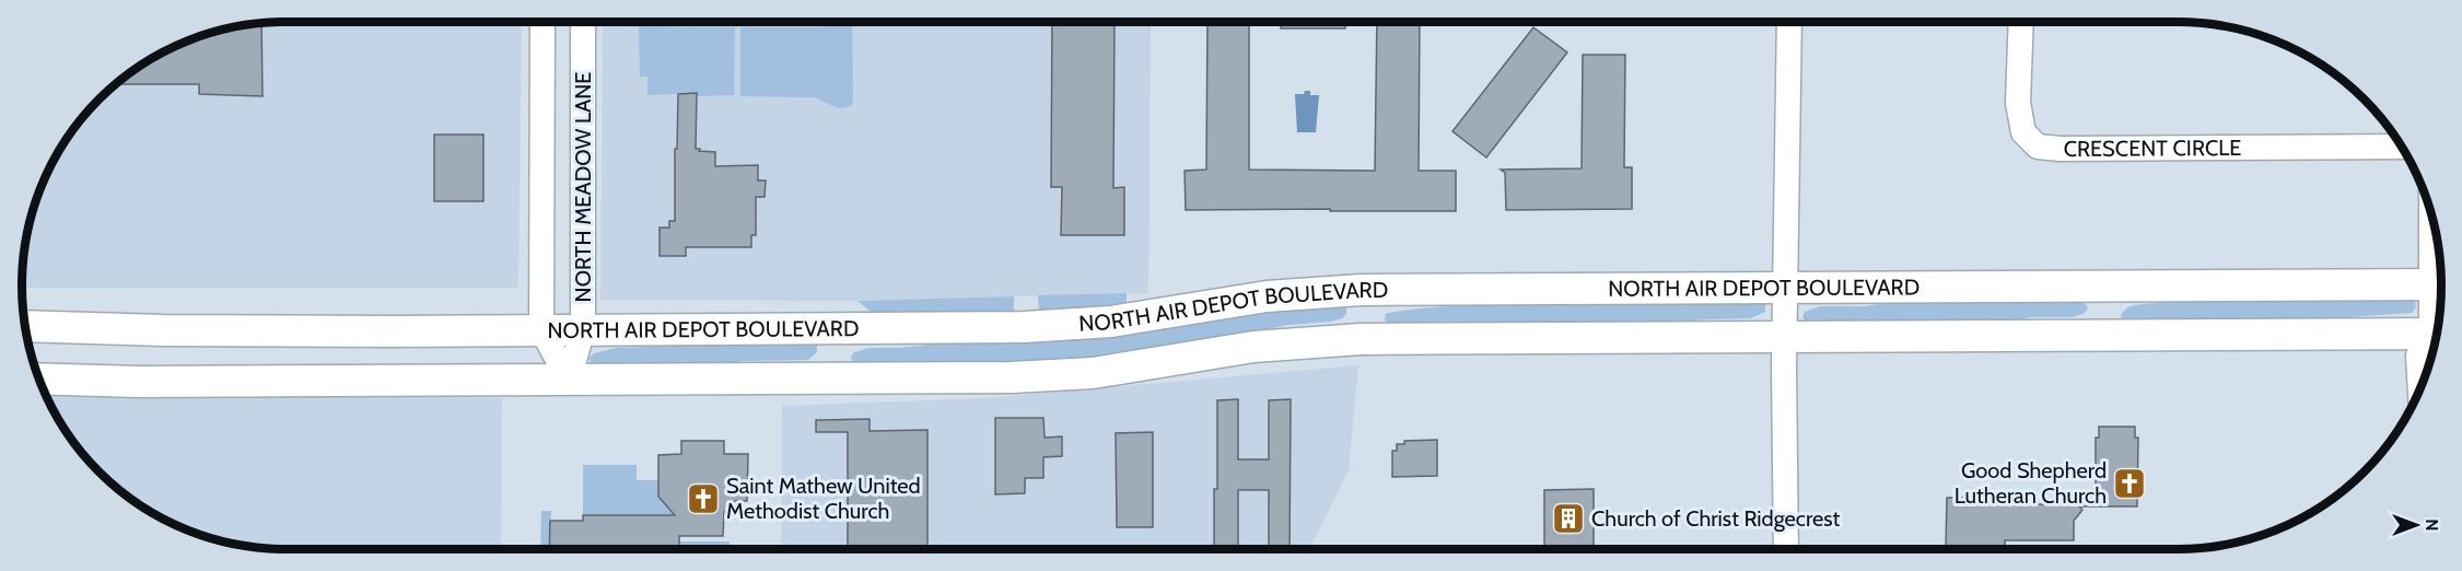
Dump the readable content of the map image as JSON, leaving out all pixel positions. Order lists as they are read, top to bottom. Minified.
{"streets":{"main road":["NORTH AIR DEPOT BOULEVARD"],"street":["CRESCENT CIRCLE","NORTH MEADOW LANE"]},"crossings":[["NORTH MEADOW LANE","NORTH AIR DEPOT BOULEVARD"]],"places":{"church":["Good Shepherd Lutheran Church","Saint Mathew United Methodist Church"],"building":["Church of Christ Ridgecrest"]},"north":"right"}
